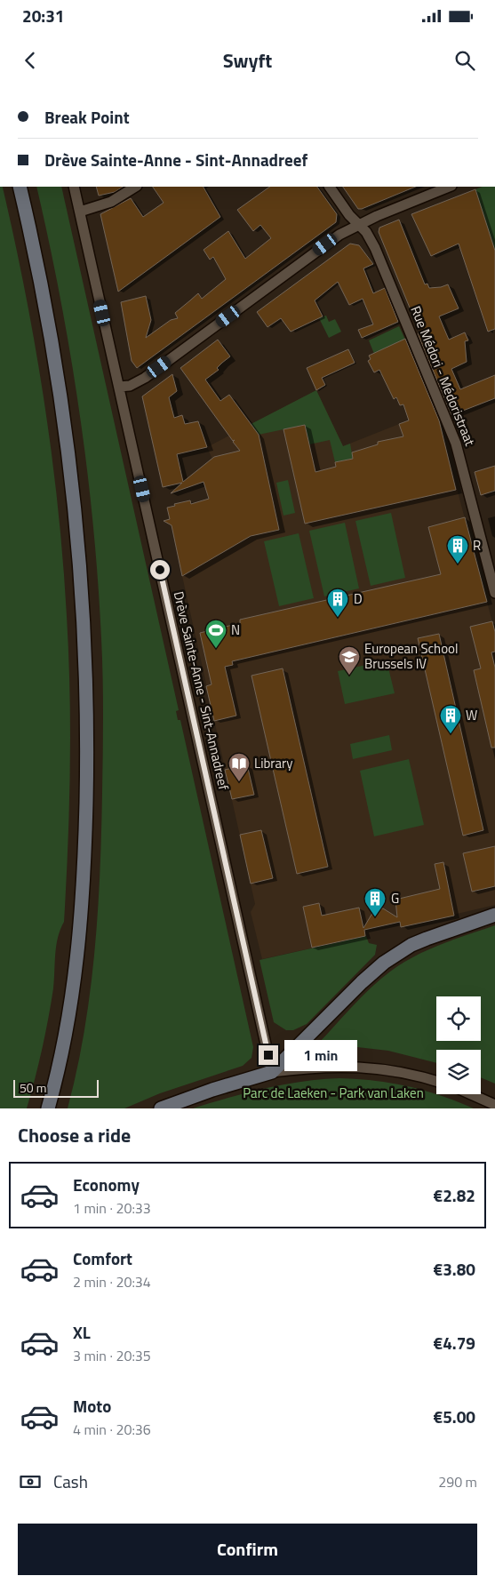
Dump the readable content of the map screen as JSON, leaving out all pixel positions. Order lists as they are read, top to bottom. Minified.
{"streets":{"street":["Rue Médori - Médoristraat","Drève Sainte-Anne - Sint-Annadreef"]},"parks":["Parc de Laeken - Park van Laken"],"places":{"building":["R","D","W","G"],"sports":["N"],"school or university":["European School Brussels IV"],"library":["Library"]},"scale_bar":"50 m","page":{"status":"20:31","header":"Swyft","banner":["Break Point","Drève Sainte-Anne - Sint-Annadreef"],"bubble":"1 min","scale":"50 m","heading":"Choose a ride","list":[{"name":"Economy","note":"1 min · 20:33","value":"€2.82"},{"name":"Comfort","note":"2 min · 20:34","value":"€3.80"},{"name":"XL","note":"3 min · 20:35","value":"€4.79"},{"name":"Moto","note":"4 min · 20:36","value":"€5.00"}],"pay":["Cash","290 m"],"buttons":"Confirm"}}
